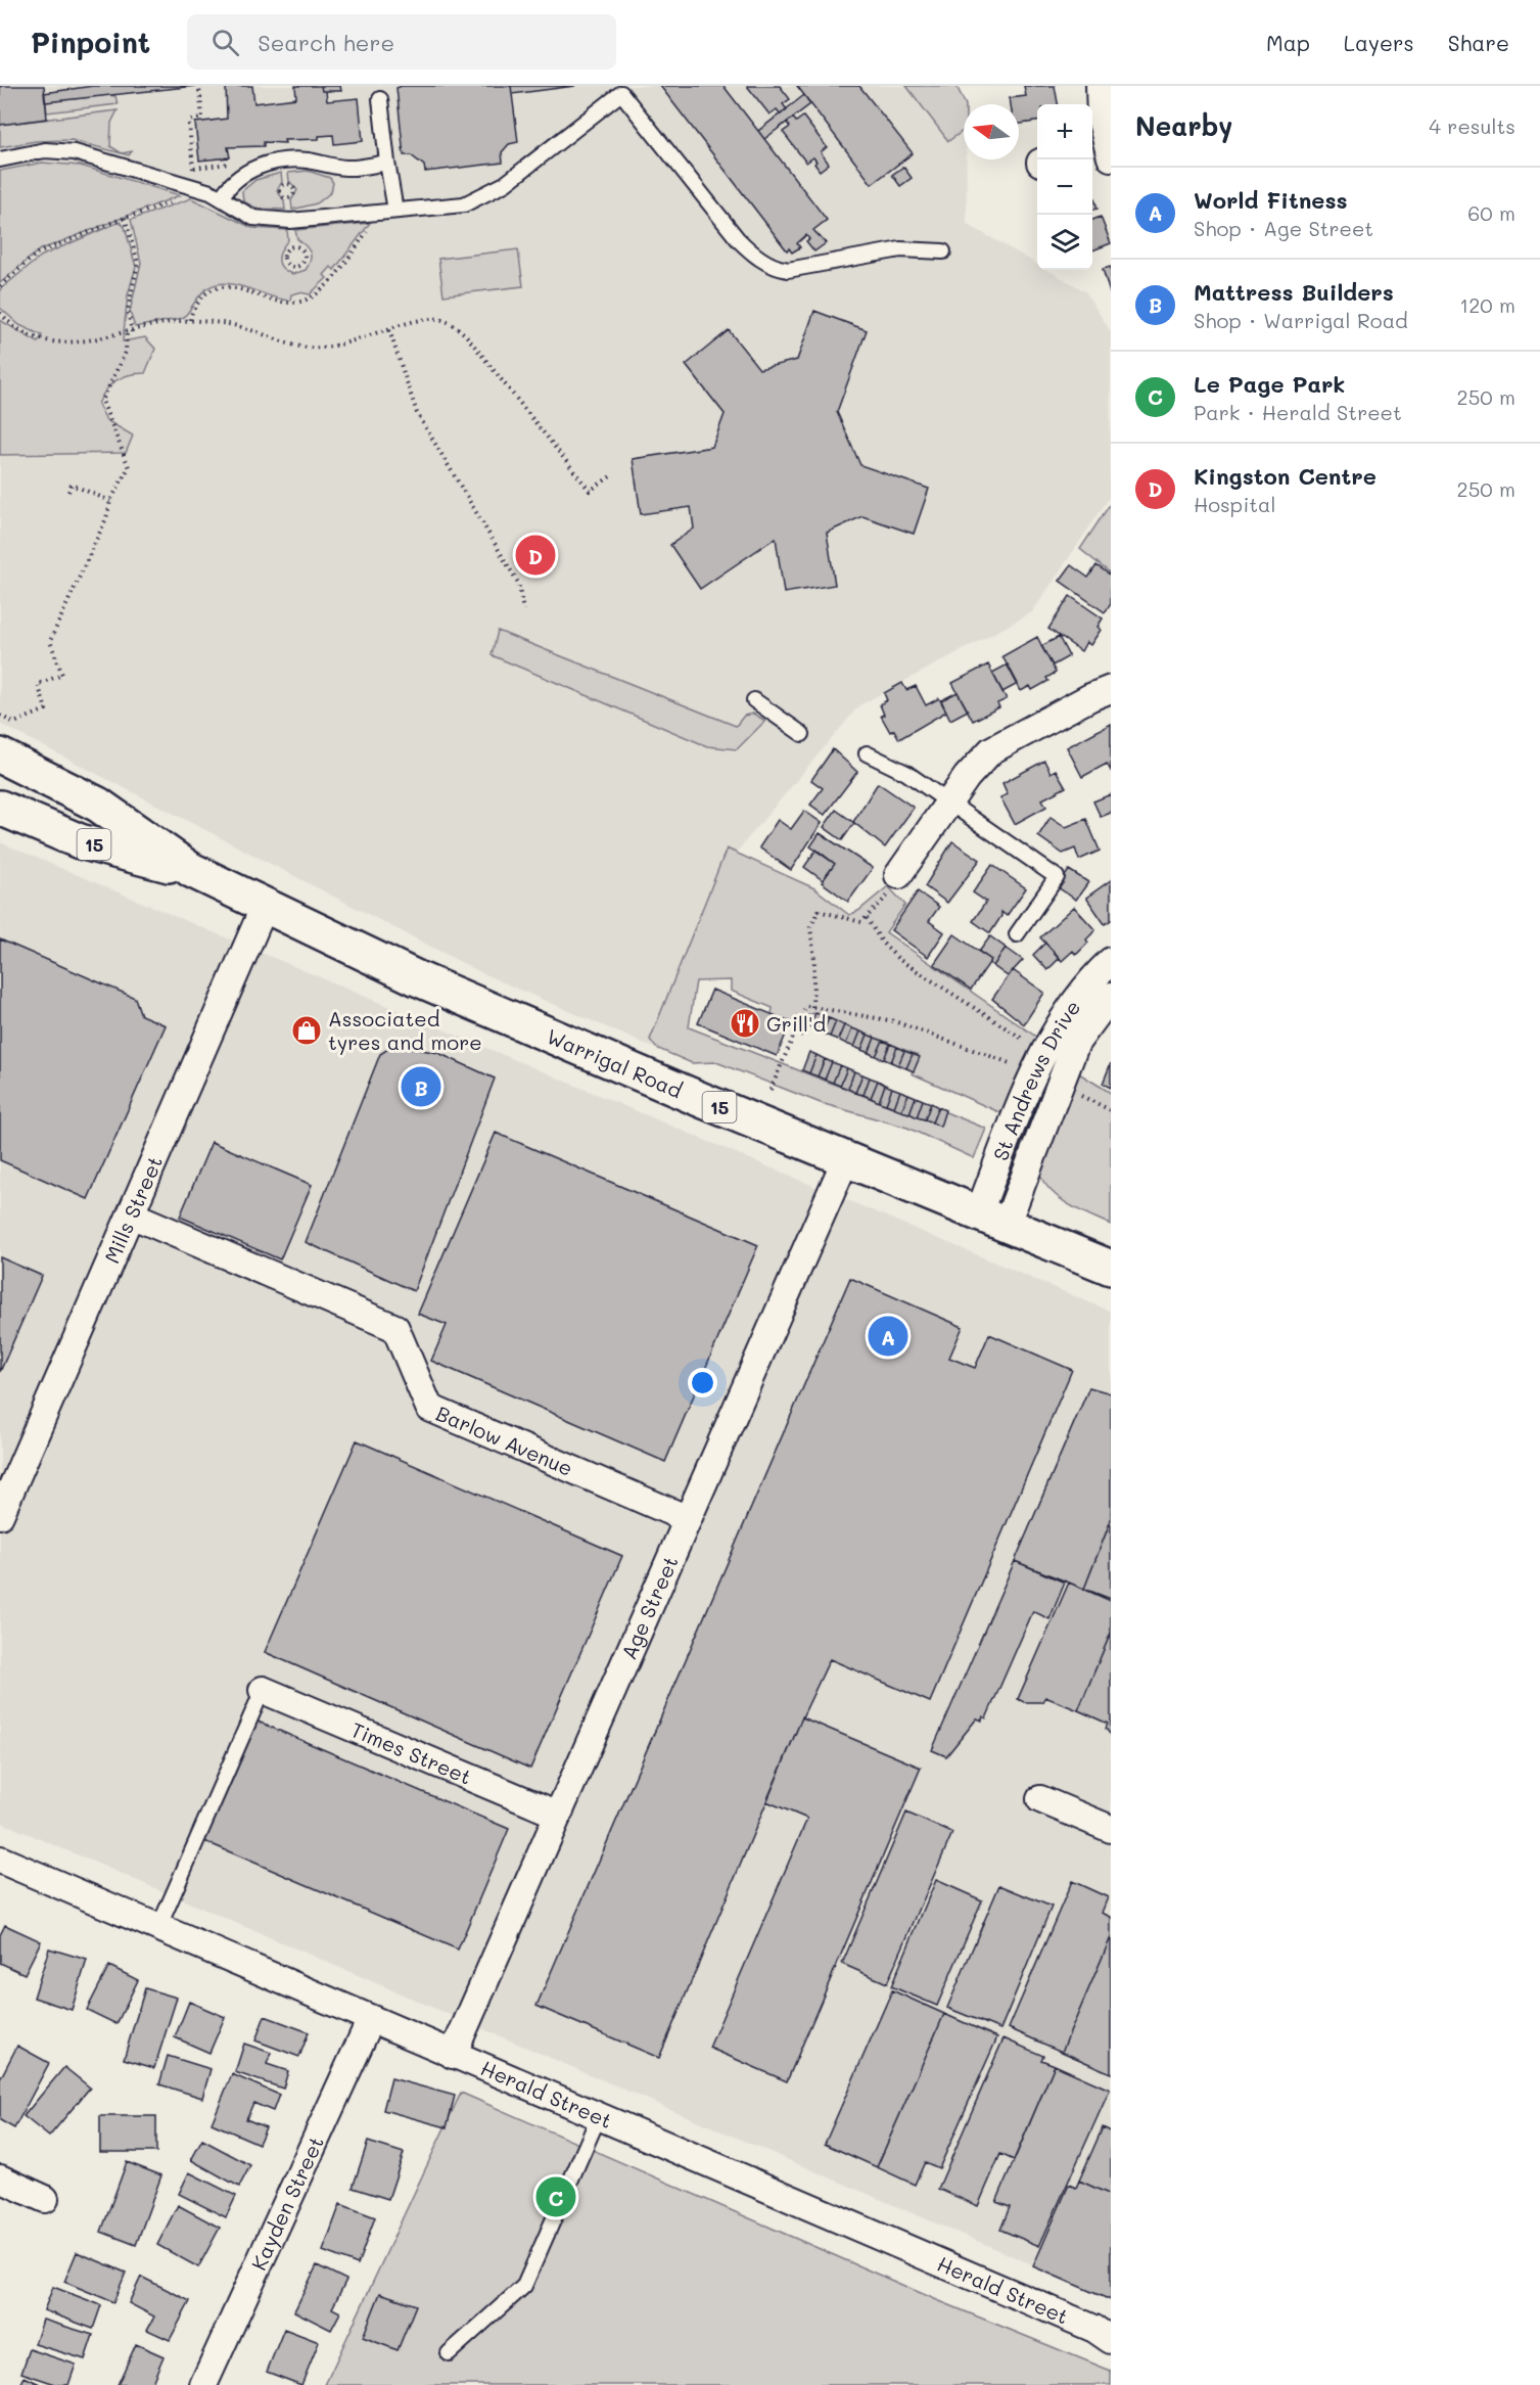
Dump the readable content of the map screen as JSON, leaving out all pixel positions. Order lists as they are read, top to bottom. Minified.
{"streets":{"highway":["15","Warrigal Road"],"street":["St Andrews Drive","Mills Street","Barlow Avenue","Age Street","Times Street","Herald Street","Kayden Street"]},"crossings":[["Warrigal Road","St Andrews Drive"],["Warrigal Road","Mills Street"],["Warrigal Road","Age Street"],["Mills Street","Barlow Avenue"],["Barlow Avenue","Age Street"],["Age Street","Times Street"],["Age Street","Herald Street"],["Herald Street","Kayden Street"]],"places":{"restaurant":["Grill'd"],"shop":["Associated tyres and more"]},"north":"left","page":{"header":"Pinpoint","search":"Search here","nav":["Map","Layers","Share"],"heading":["Nearby","4 results"],"map_buttons":["+","−"],"list":[{"mark":"A","name":"World Fitness","note":"Shop · Age Street","value":"60 m"},{"mark":"B","name":"Mattress Builders","note":"Shop · Warrigal Road","value":"120 m"},{"mark":"C","name":"Le Page Park","note":"Park · Herald Street","value":"250 m"},{"mark":"D","name":"Kingston Centre","note":"Hospital","value":"250 m"}],"pins":["D","B","A","C"]}}
